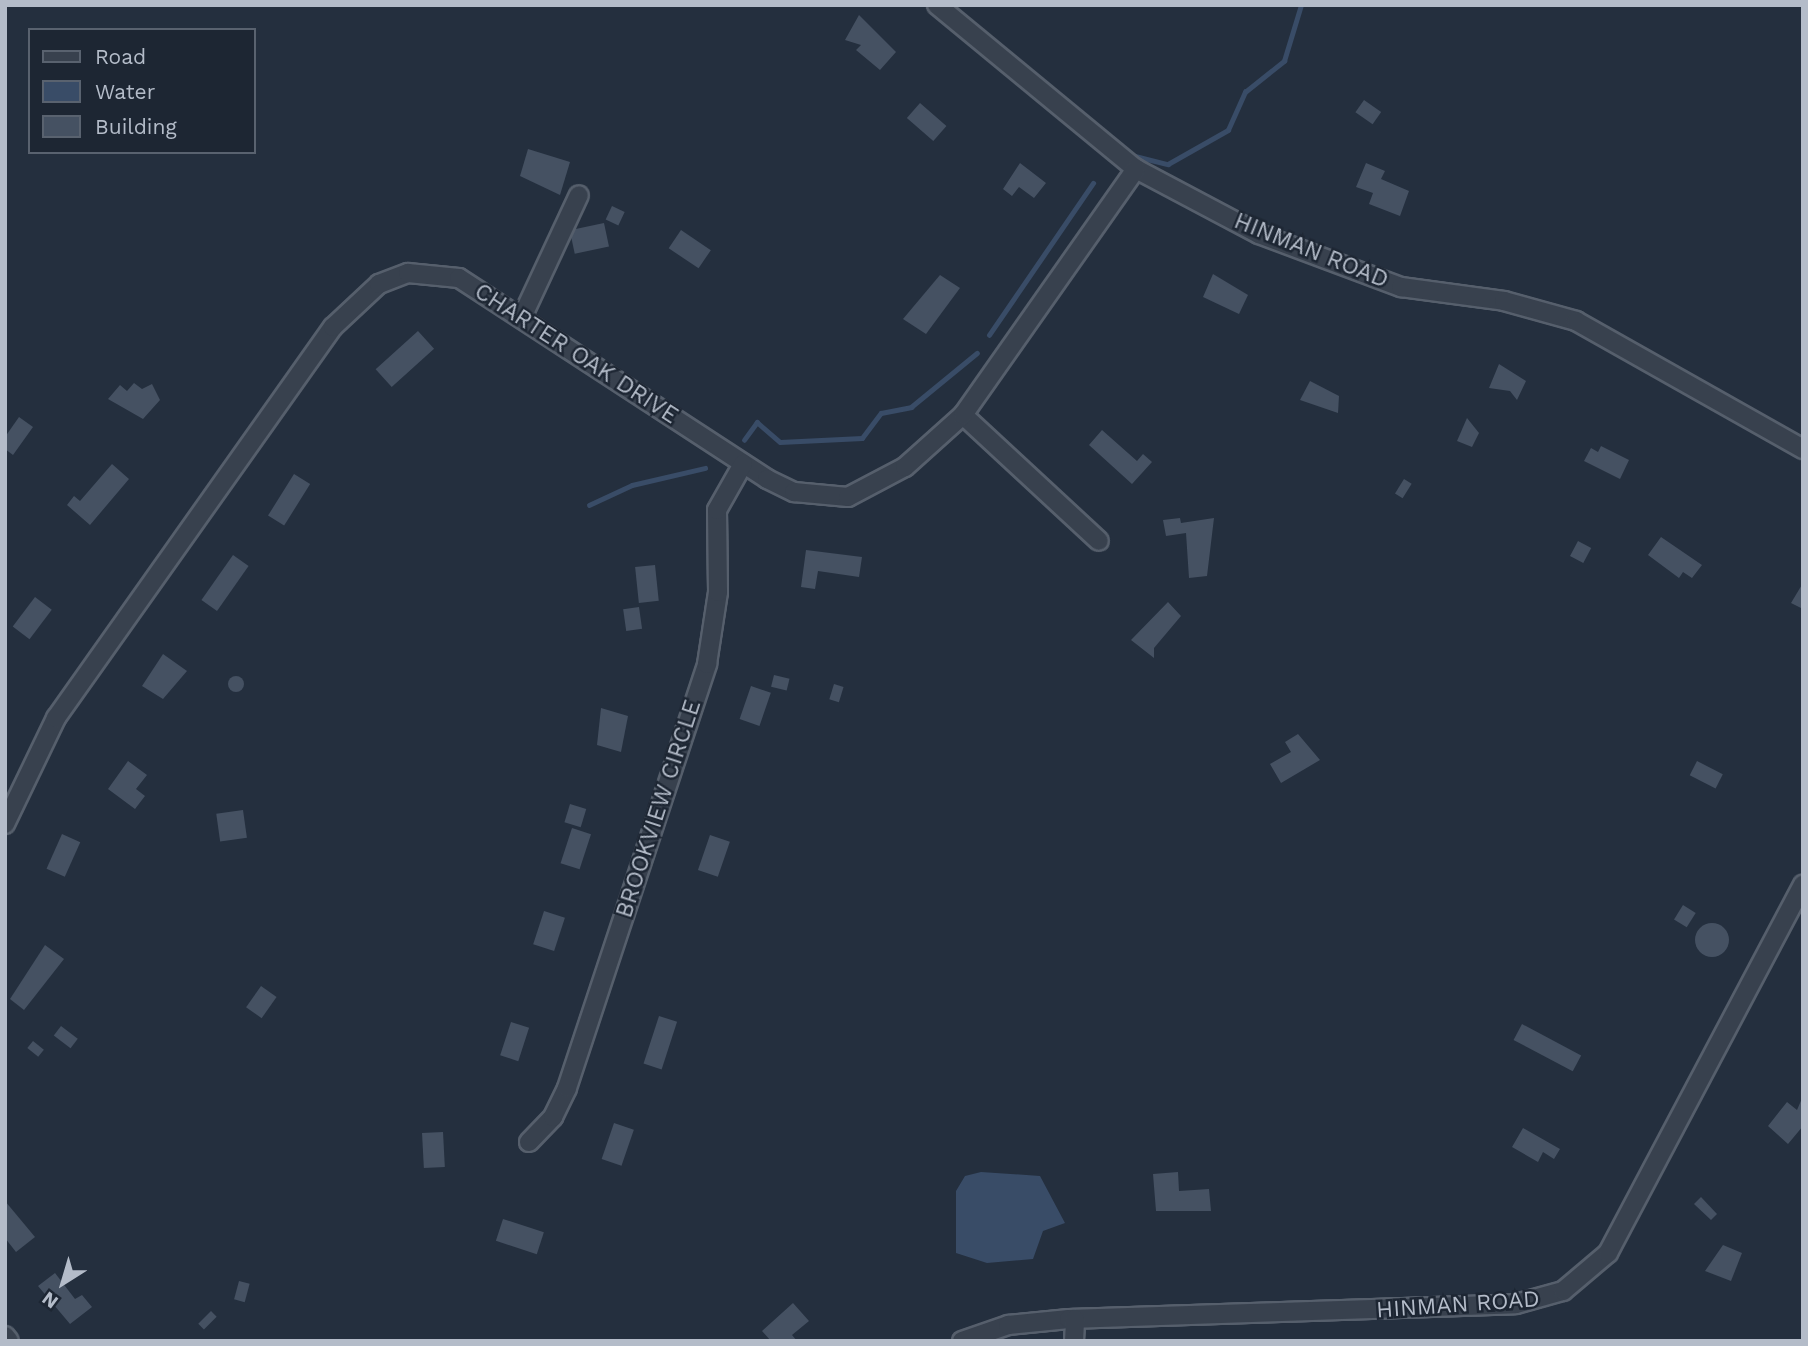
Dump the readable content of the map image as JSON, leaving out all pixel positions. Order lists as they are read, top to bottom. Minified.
{"streets":{"street":["HINMAN ROAD","CHARTER OAK DRIVE","BROOKVIEW CIRCLE"]},"crossings":[["HINMAN ROAD","CHARTER OAK DRIVE"],["CHARTER OAK DRIVE","BROOKVIEW CIRCLE"]],"legend":["Road","Water","Building"],"north":"bottom left"}
